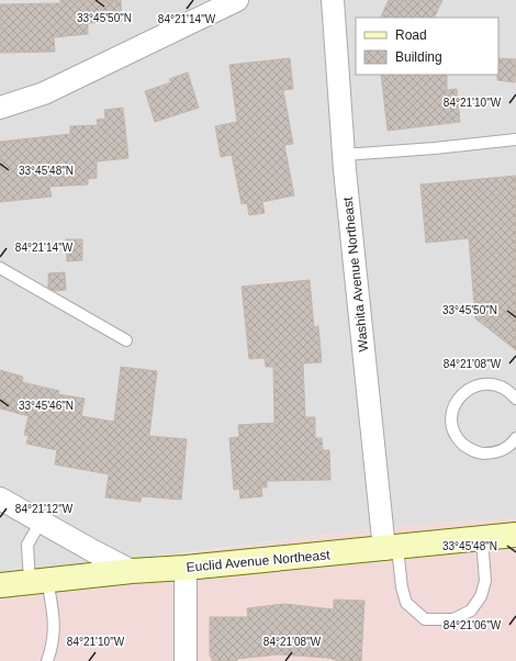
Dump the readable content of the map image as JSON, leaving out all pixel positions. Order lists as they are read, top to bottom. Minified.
{"streets":{"street":["Washita Avenue Northeast","Euclid Avenue Northeast"]},"crossings":[["Washita Avenue Northeast","Euclid Avenue Northeast"]],"legend":["Road","Building"],"coordinates":["33°45'50\"N","84°21'14\"W","84°21'10\"W","33°45'48\"N","84°21'08\"W","33°45'46\"N","84°21'12\"W","84°21'06\"W"]}
